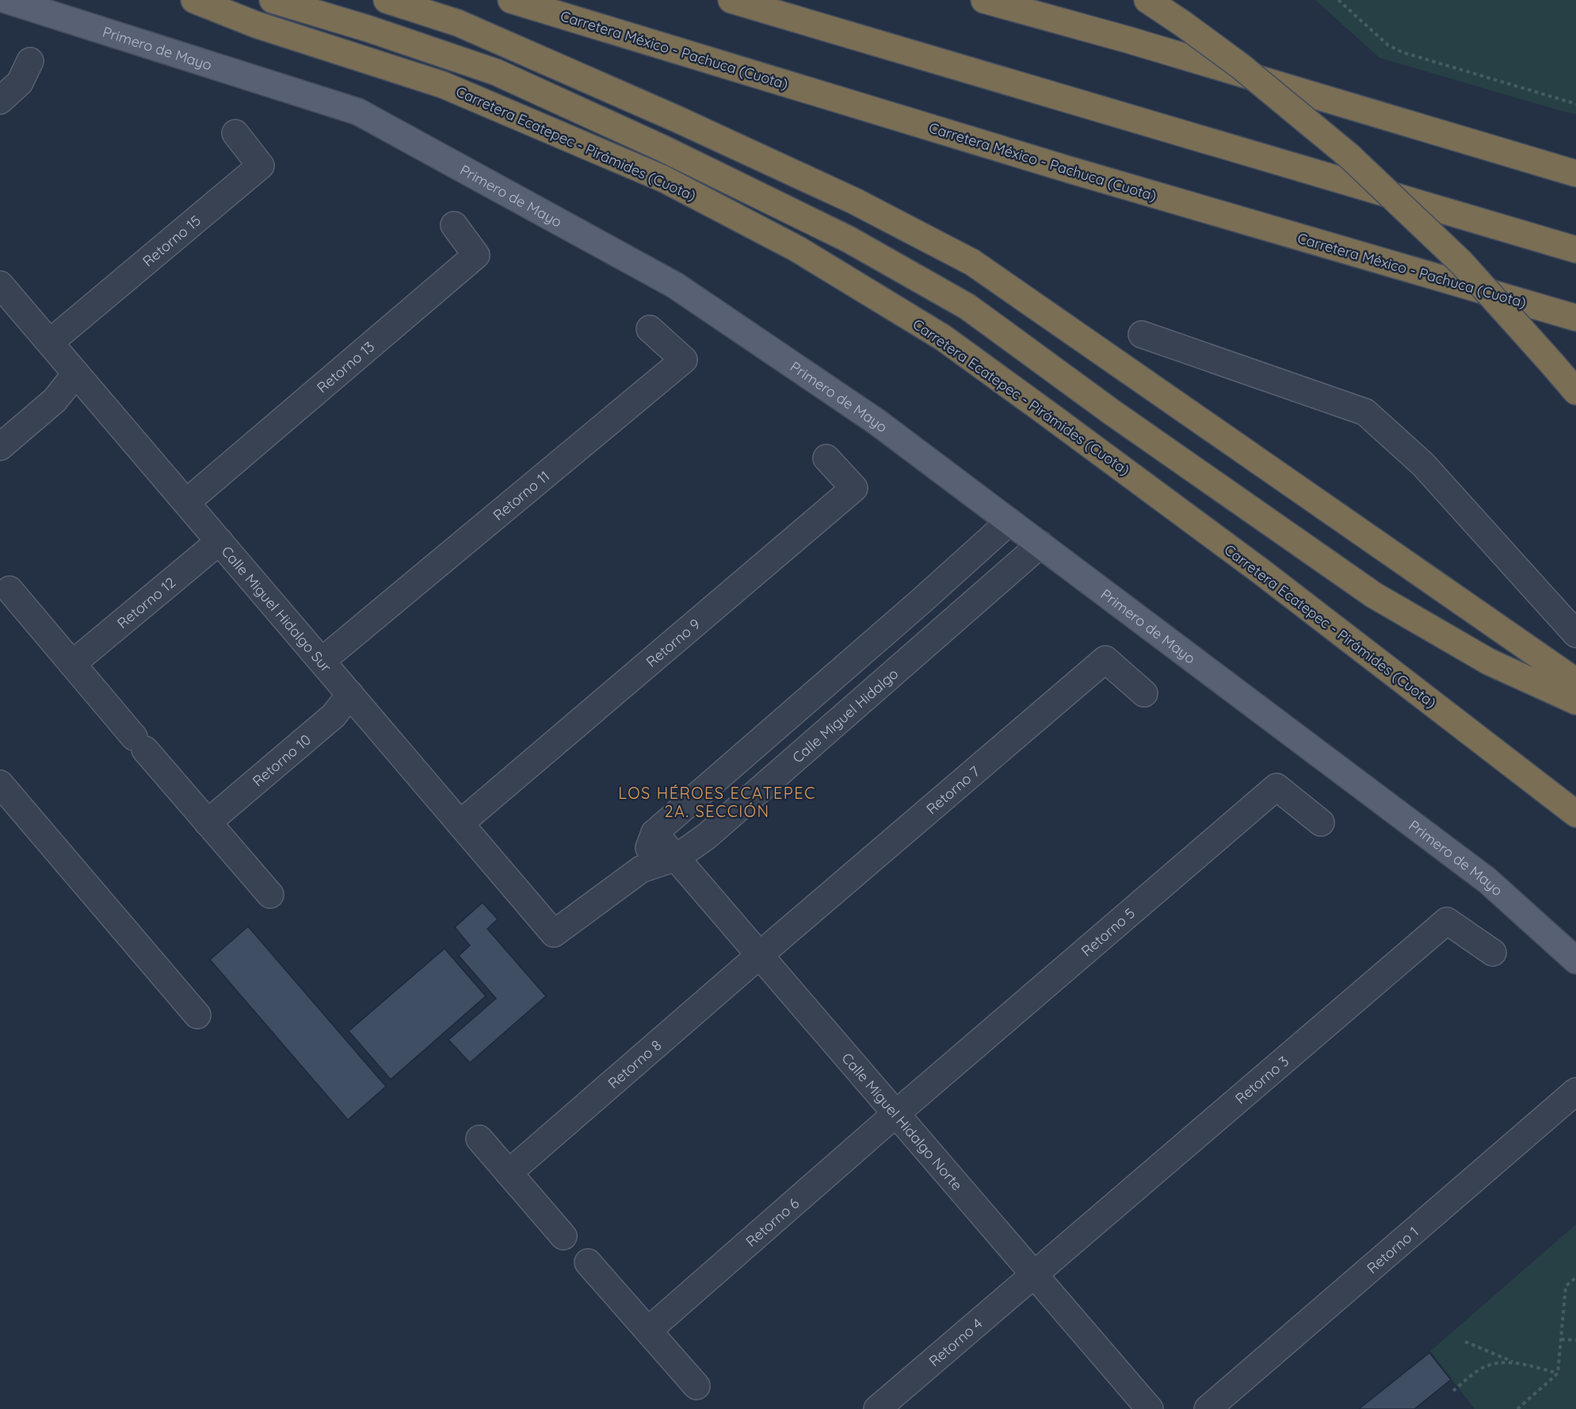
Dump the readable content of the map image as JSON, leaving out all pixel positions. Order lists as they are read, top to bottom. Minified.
{"streets":{"highway":["Carretera México - Pachuca (Cuota)","Carretera Ecatepec - Pirámides (Cuota)"],"main road":["Primero de Mayo"],"street":["Retorno 15","Retorno 13","Retorno 11","Retorno 12","Calle Miguel Hidalgo Sur","Retorno 9","Calle Miguel Hidalgo","Retorno 10","Retorno 7","Retorno 5","Retorno 8","Retorno 3","Calle Miguel Hidalgo Norte","Retorno 6","Retorno 1","Retorno 4"]},"crossings":[["Primero de Mayo","Calle Miguel Hidalgo"],["Retorno 15","Calle Miguel Hidalgo Sur"],["Retorno 13","Calle Miguel Hidalgo Sur"],["Retorno 11","Calle Miguel Hidalgo Sur"],["Retorno 12","Calle Miguel Hidalgo Sur"],["Calle Miguel Hidalgo Sur","Retorno 9"],["Calle Miguel Hidalgo Sur","Calle Miguel Hidalgo"],["Calle Miguel Hidalgo Sur","Retorno 10"],["Calle Miguel Hidalgo","Calle Miguel Hidalgo Norte"],["Retorno 7","Retorno 8"],["Retorno 7","Calle Miguel Hidalgo Norte"],["Retorno 5","Calle Miguel Hidalgo Norte"],["Retorno 5","Retorno 6"],["Retorno 8","Calle Miguel Hidalgo Norte"],["Retorno 3","Calle Miguel Hidalgo Norte"],["Retorno 3","Retorno 4"],["Calle Miguel Hidalgo Norte","Retorno 6"],["Calle Miguel Hidalgo Norte","Retorno 4"]],"districts":["LOS HÉROES ECATEPEC 2A. SECCIÓN"]}
